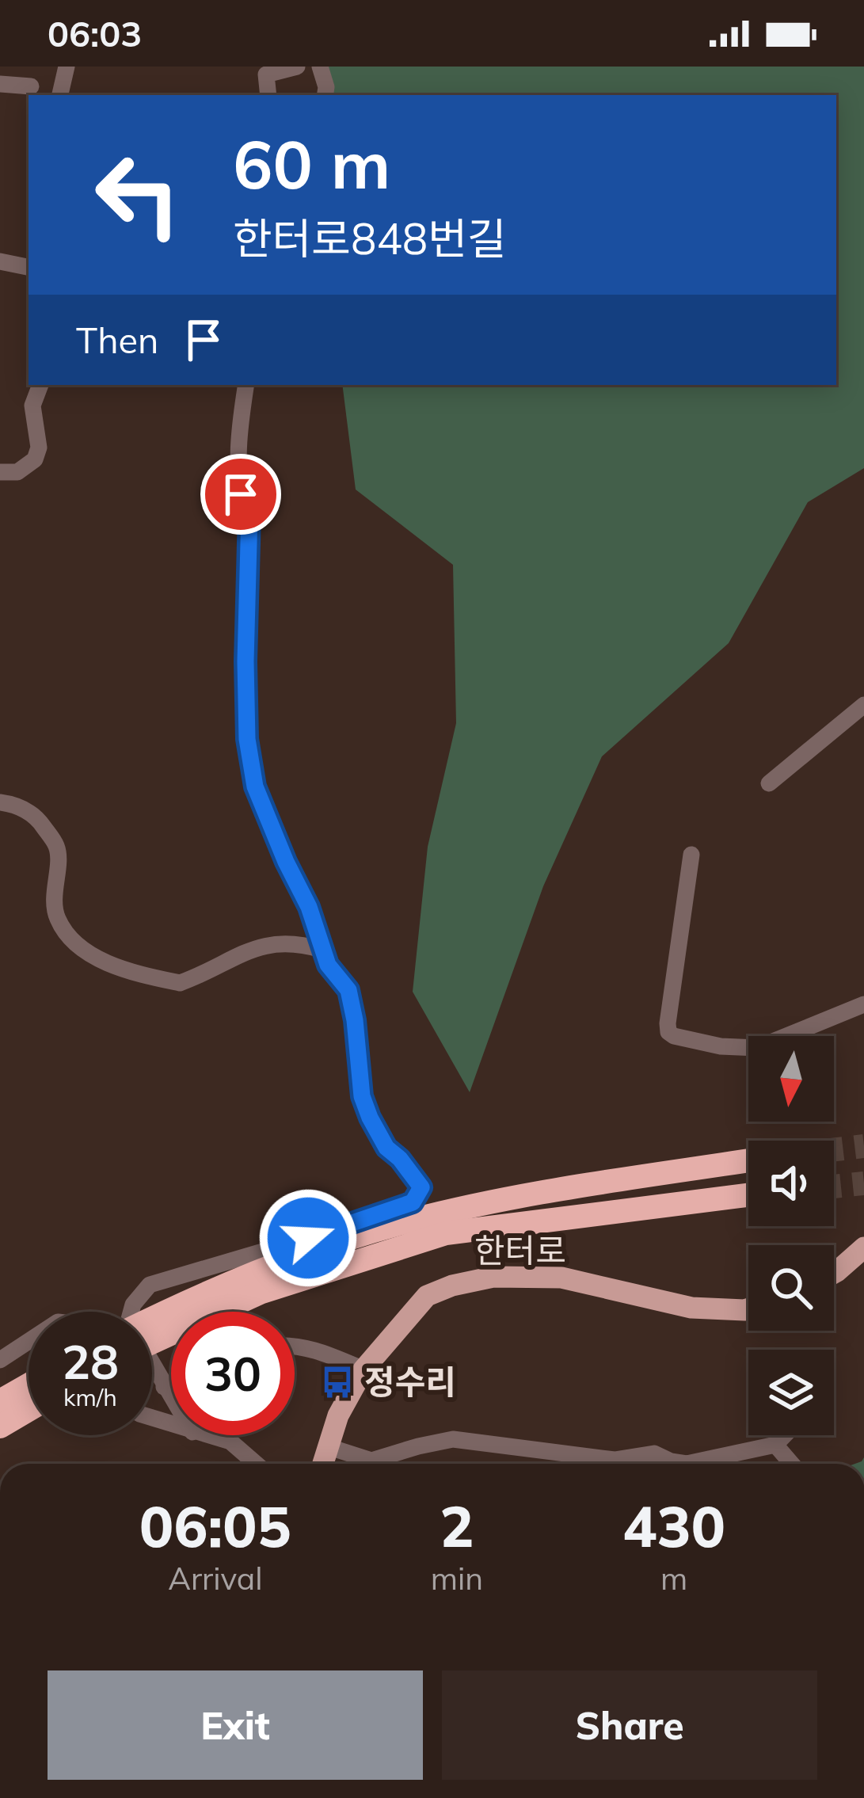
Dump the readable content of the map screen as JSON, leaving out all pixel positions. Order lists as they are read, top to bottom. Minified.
{"streets":{"main road":["한터로"]},"places":{"bus stop":["정수리"]},"north":"bottom","page":{"status":"06:03","turn":["60 m","한터로848번길"],"then":"Then","speed":"28 km/h","limit":"30","eta":["06:05","Arrival","2","min","430","m"],"buttons":["Exit","Share"]}}
